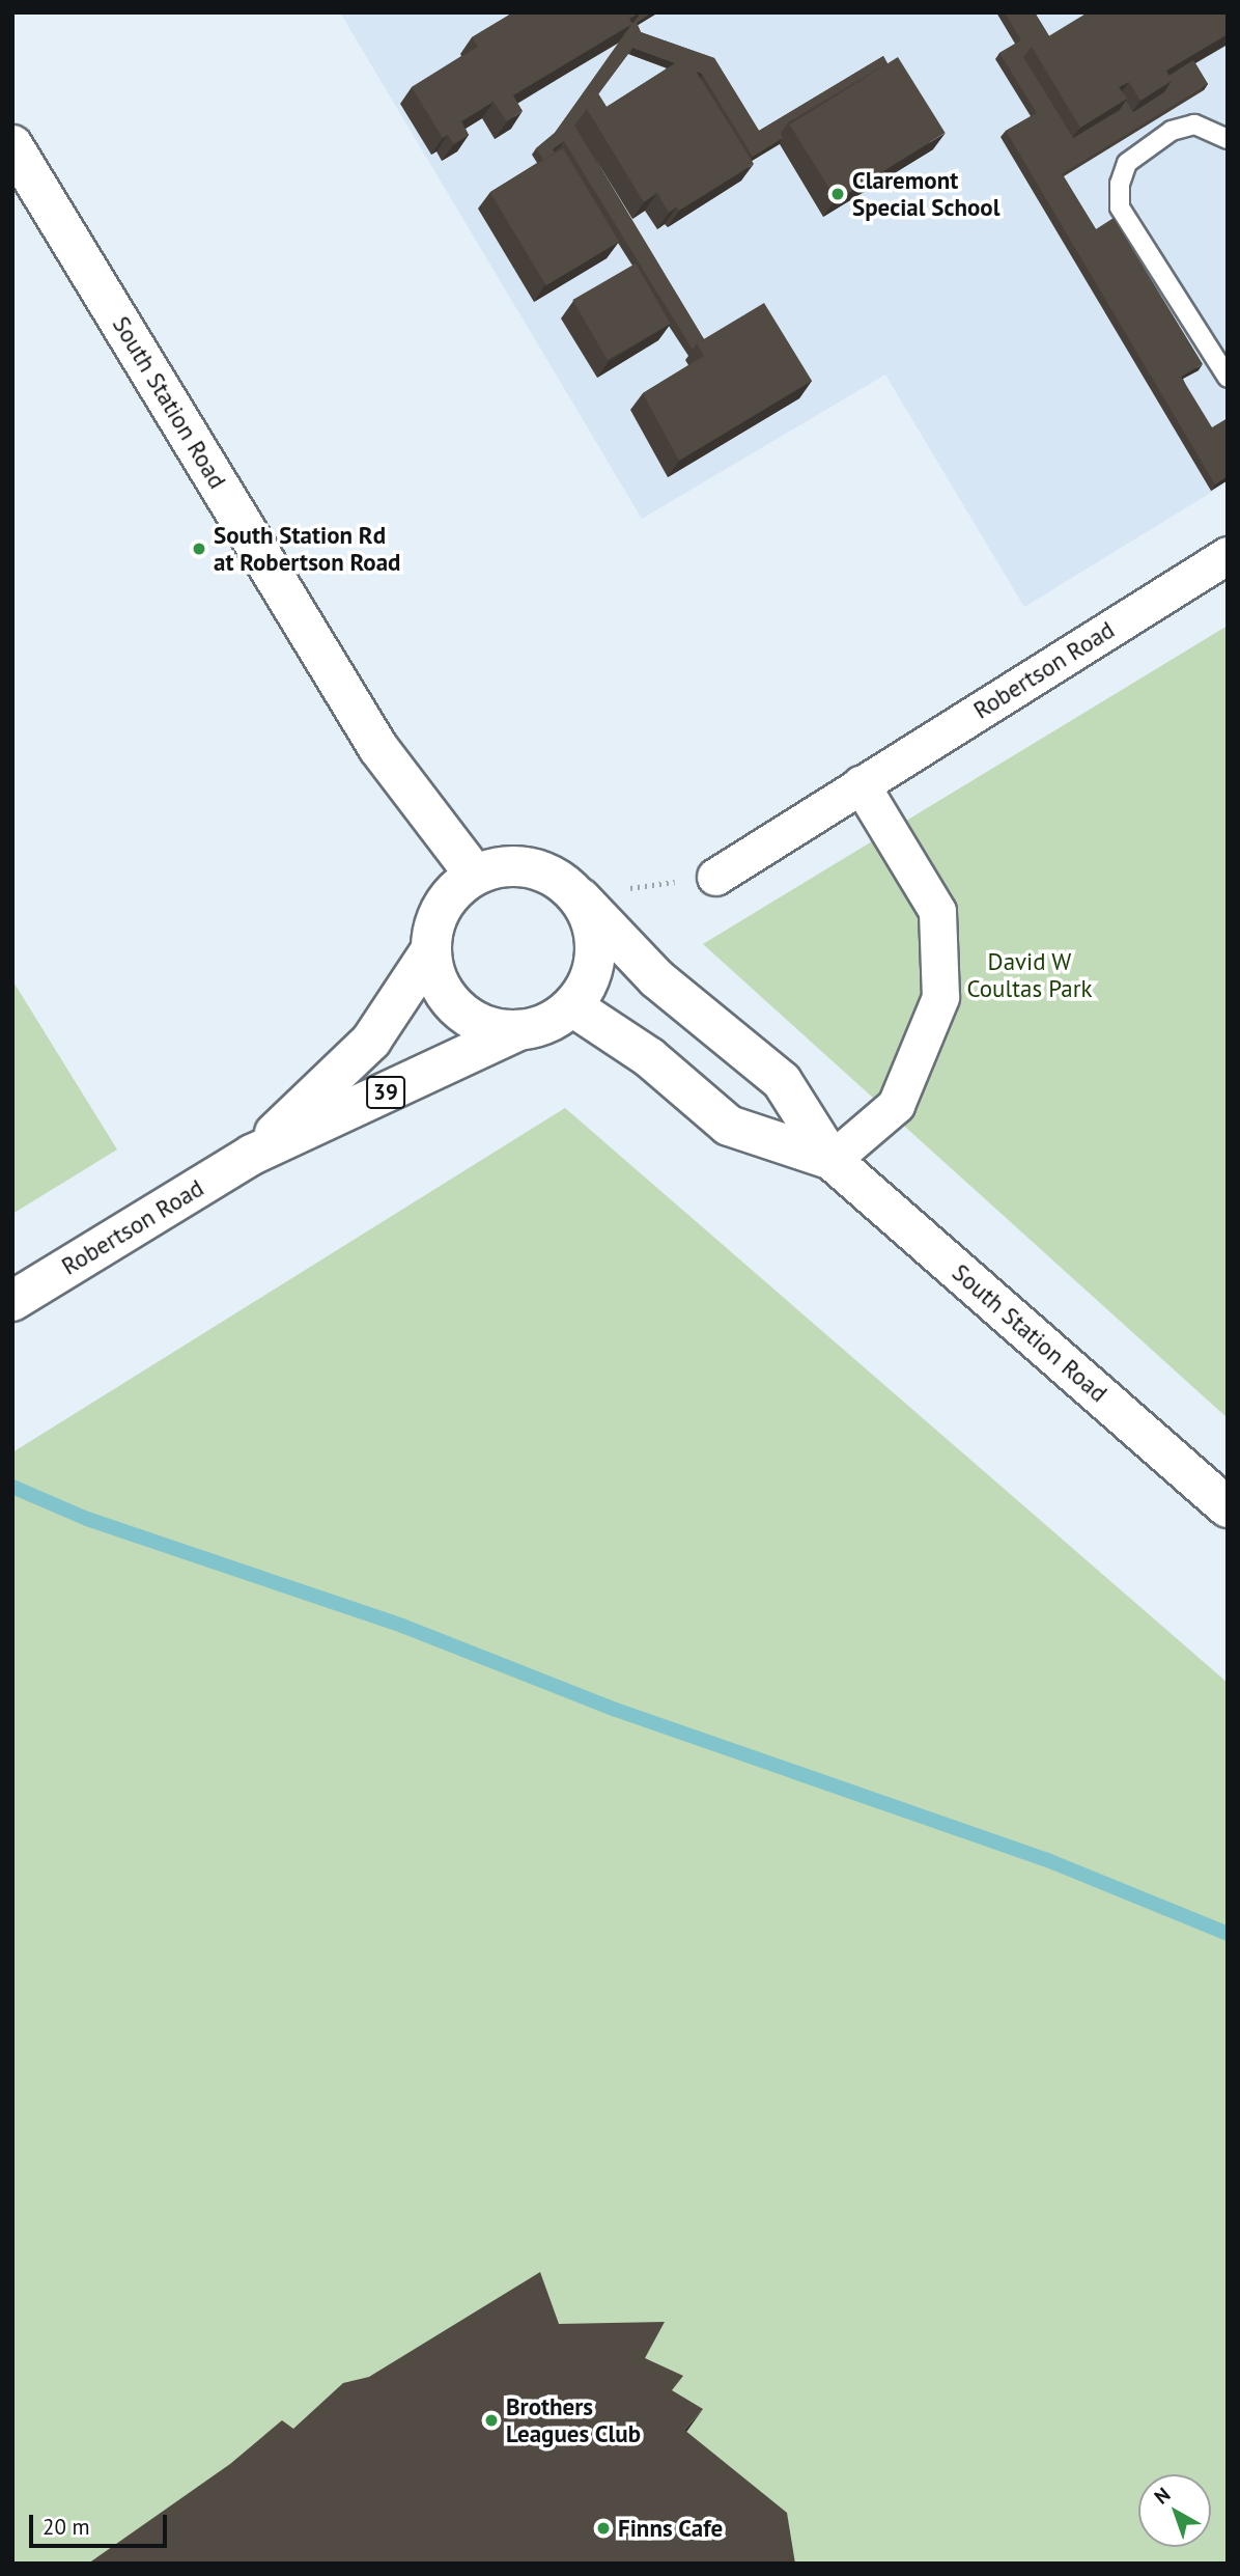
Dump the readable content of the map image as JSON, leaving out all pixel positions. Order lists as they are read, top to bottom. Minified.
{"streets":{"main road":["South Station Road","Robertson Road","39"]},"crossings":[["South Station Road","Robertson Road"]],"parks":["David W Coultas Park"],"places":["Claremont Special School","South Station Rd at Robertson Road","Brothers Leagues Club","Finns Cafe"],"scale_bar":"20 m","north":"top left"}
